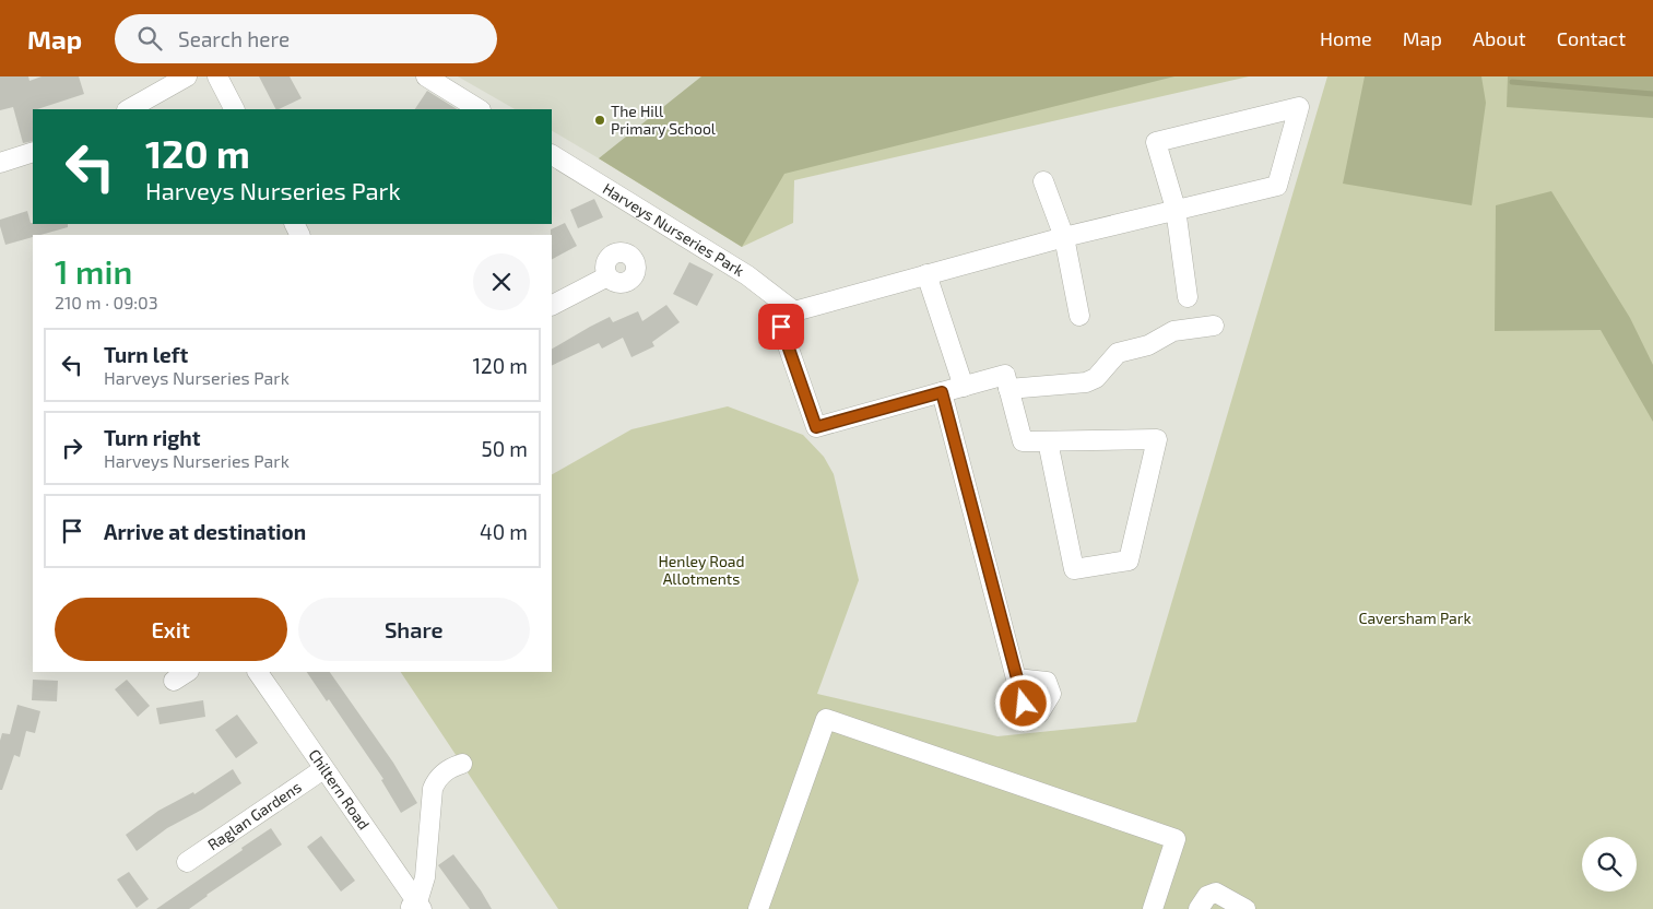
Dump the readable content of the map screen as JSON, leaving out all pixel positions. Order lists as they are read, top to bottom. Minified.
{"streets":{"street":["Harveys Nurseries Park","Chiltern Road","Raglan Gardens"]},"crossings":[["Chiltern Road","Raglan Gardens"]],"parks":["Henley Road Allotments","Caversham Park"],"places":["The Hill Primary School"],"page":{"header":"Map","search":"Search here","nav":["Home","Map","About","Contact"],"turn":["120 m","Harveys Nurseries Park"],"heading":["1 min","210 m · 09:03"],"list":[{"name":"Turn left","note":"Harveys Nurseries Park","value":"120 m"},{"name":"Turn right","note":"Harveys Nurseries Park","value":"50 m"},{"name":"Arrive at destination","value":"40 m"}],"buttons":["Exit","Share"]}}
